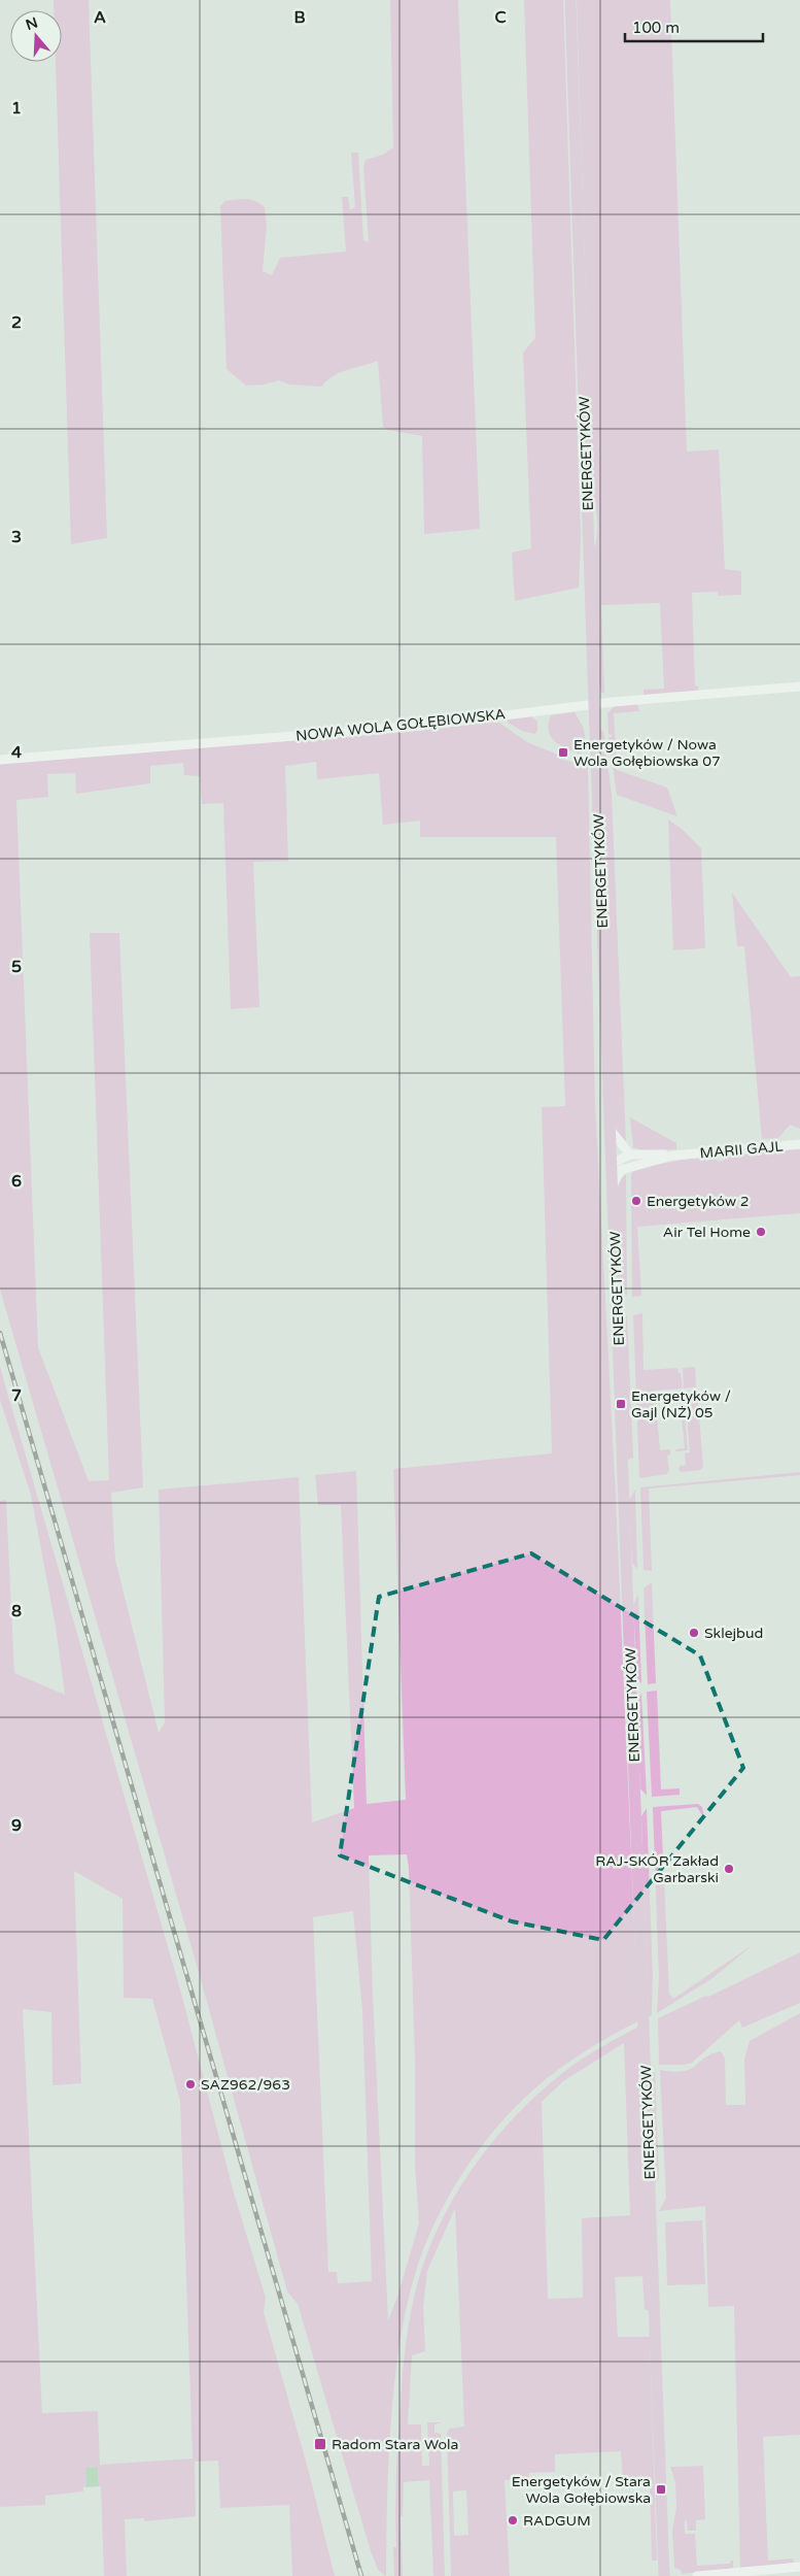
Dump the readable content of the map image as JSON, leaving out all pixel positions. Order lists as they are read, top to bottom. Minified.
{"streets":{"main road":["ENERGETYKÓW"],"street":["NOWA WOLA GOŁĘBIOWSKA","MARII GAJL"]},"crossings":[["ENERGETYKÓW","NOWA WOLA GOŁĘBIOWSKA"],["ENERGETYKÓW","MARII GAJL"]],"places":{"transit":["Energetyków / Nowa Wola Gołębiowska 07","Energetyków / Gajl (NŻ) 05","Radom Stara Wola","Energetyków / Stara Wola Gołębiowska"],"other":["Energetyków 2","Air Tel Home","Sklejbud","RAJ-SKÓR Zakład Garbarski","SAZ962/963","RADGUM"]},"scale_bar":"100 m","north":"top","grid":{"columns":["A","B","C"],"rows":["1","2","3","4","5","6","7","8","9"]}}
